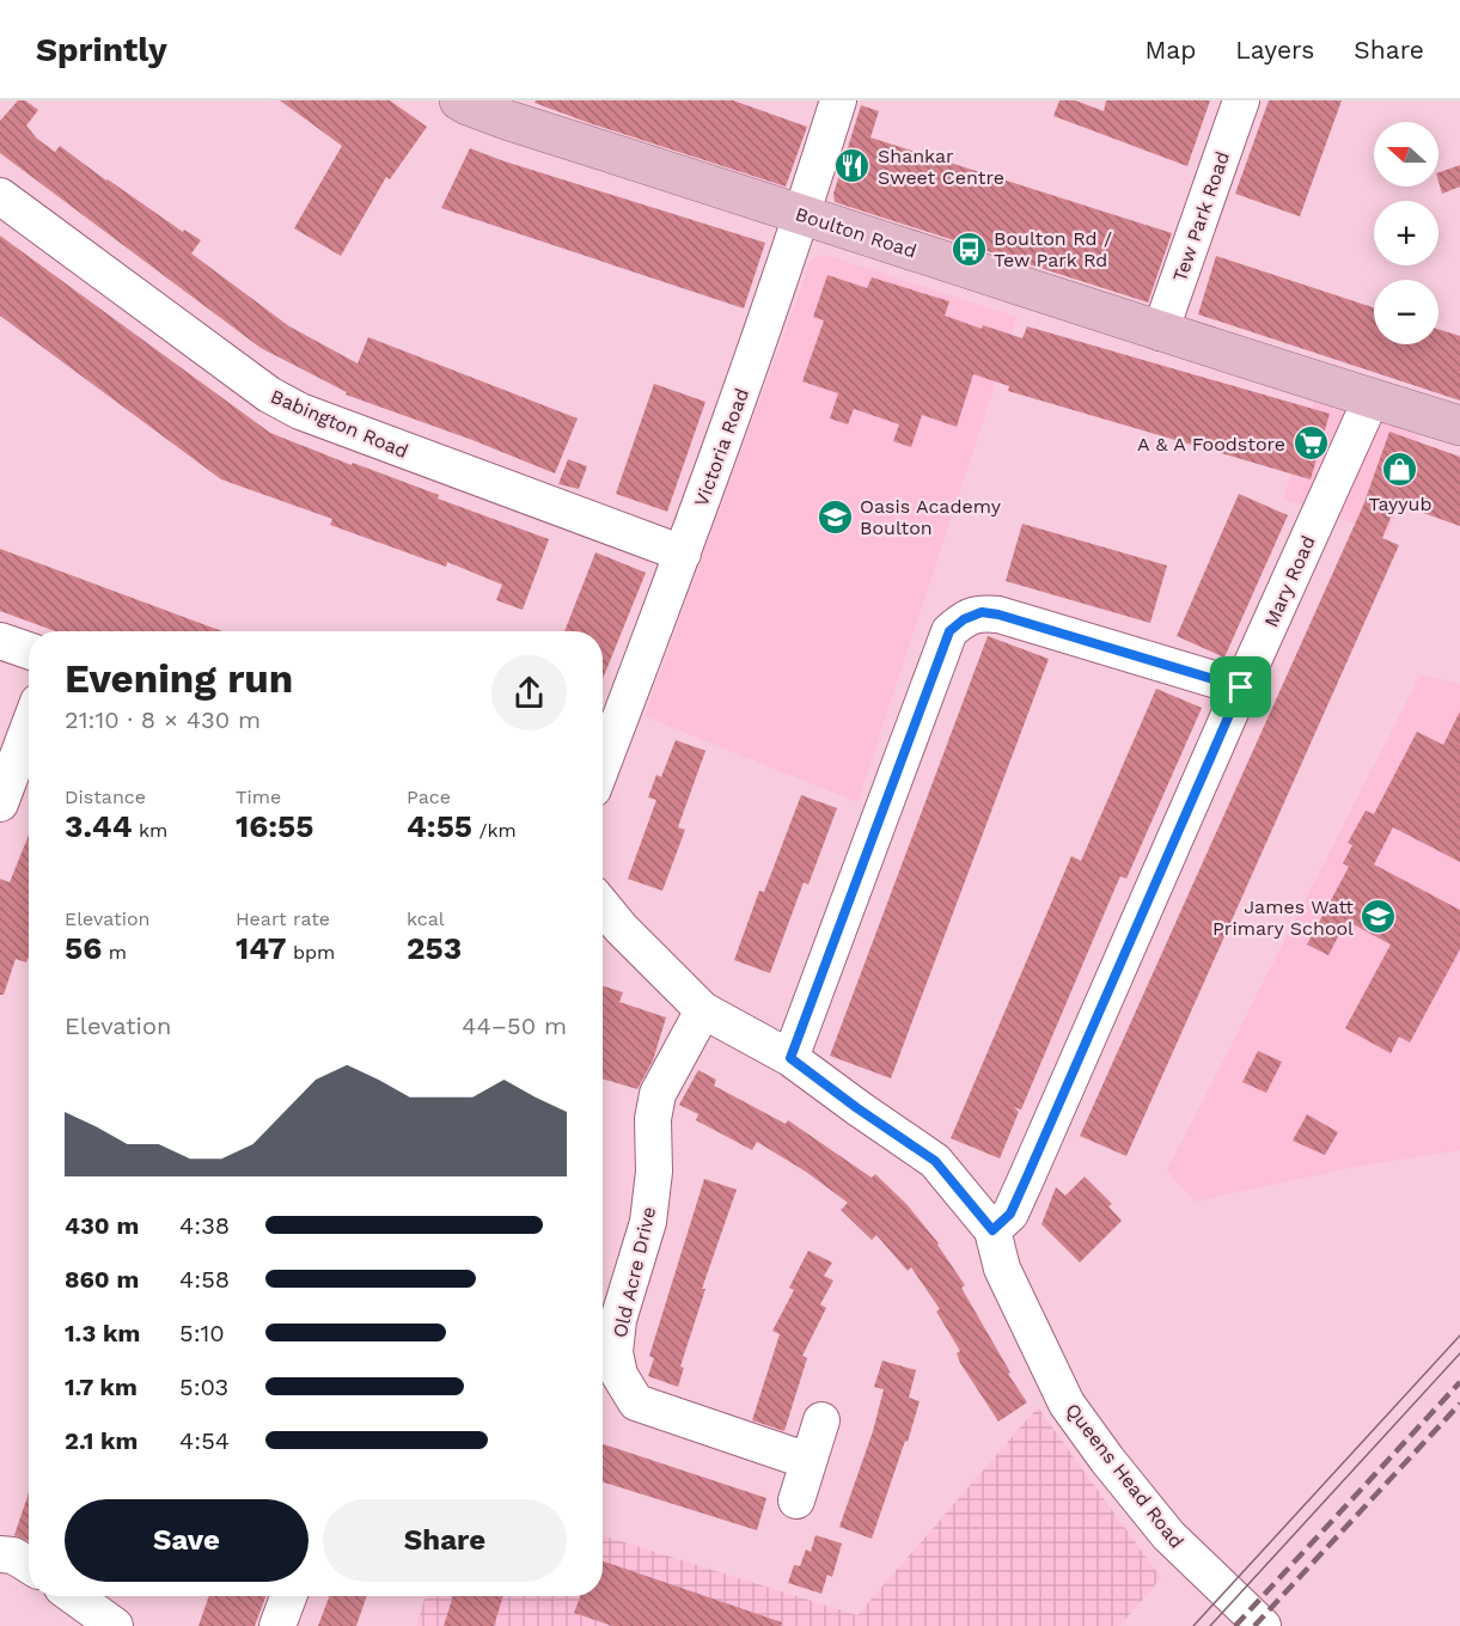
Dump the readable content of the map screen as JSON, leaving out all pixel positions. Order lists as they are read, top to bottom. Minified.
{"streets":{"main road":["Boulton Road"],"street":["Tew Park Road","Babington Road","Victoria Road","Mary Road","Old Acre Drive","Queens Head Road"]},"crossings":[["Tew Park Road","Boulton Road"],["Boulton Road","Victoria Road"],["Boulton Road","Mary Road"],["Babington Road","Victoria Road"],["Mary Road","Queens Head Road"],["Old Acre Drive","Queens Head Road"]],"places":{"restaurant":["Shankar Sweet Centre"],"bus stop":["Boulton Rd / Tew Park Rd"],"supermarket":["A & A Foodstore"],"shop":["Tayyub"],"school or university":["Oasis Academy Boulton","James Watt Primary School"]},"north":"left","page":{"header":"Sprintly","nav":["Map","Layers","Share"],"map_buttons":["+","−"],"heading":["Evening run","21:10 · 8 × 430 m"],"stats":[["Distance","3.44 km"],["Time","16:55"],["Pace","4:55 /km"],["Elevation","56 m"],["Heart rate","147 bpm"],["kcal","253"]],"chart":["Elevation","44–50 m"],"list":[{"name":"430 m","note":"4:38"},{"name":"860 m","note":"4:58"},{"name":"1.3 km","note":"5:10"},{"name":"1.7 km","note":"5:03"},{"name":"2.1 km","note":"4:54"}],"buttons":["Save","Share"]}}
